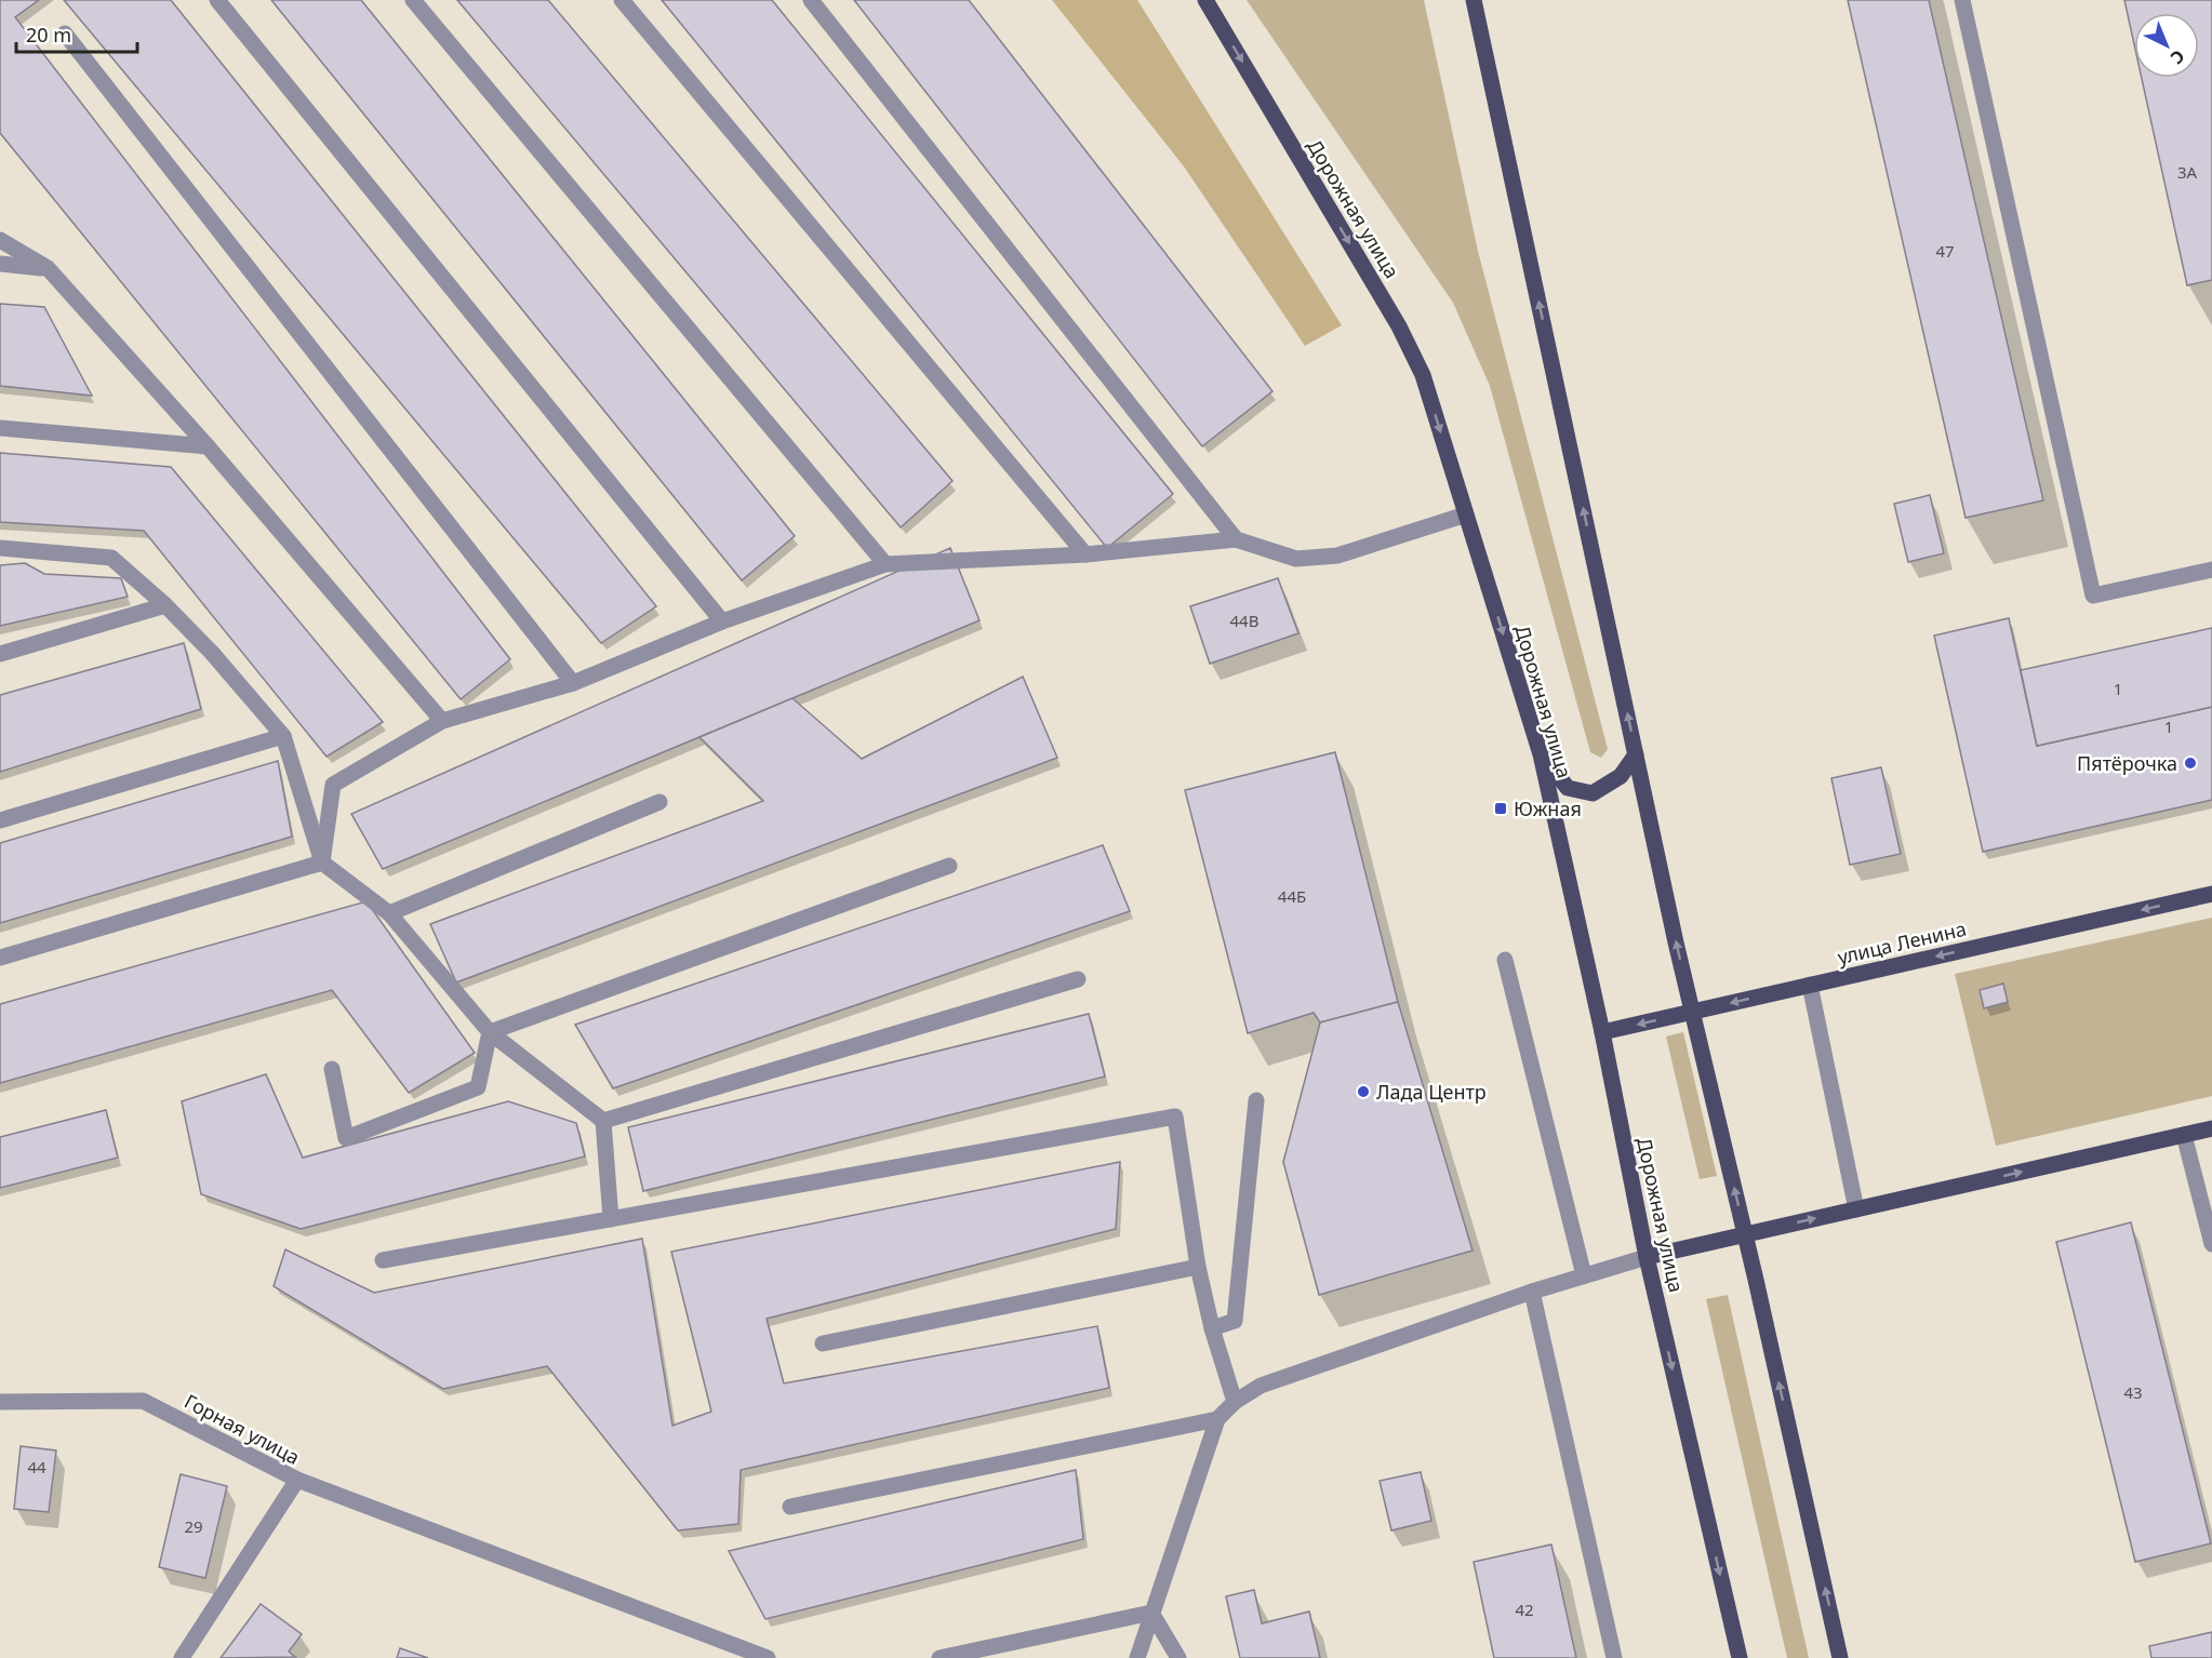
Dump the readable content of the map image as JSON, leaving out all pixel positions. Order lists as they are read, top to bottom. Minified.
{"streets":{"main road":["Дорожная улица","улица Ленина"],"street":["Горная улица"]},"crossings":[["Дорожная улица","улица Ленина"]],"one_way":["улица Ленина"],"places":{"other":["Пятёрочка","Лада Центр"],"transit":["Южная"]},"house_numbers":["3А","47","44В","1","1","44Б","43","44","29","42"],"scale_bar":"20 m","north":"bottom right"}
